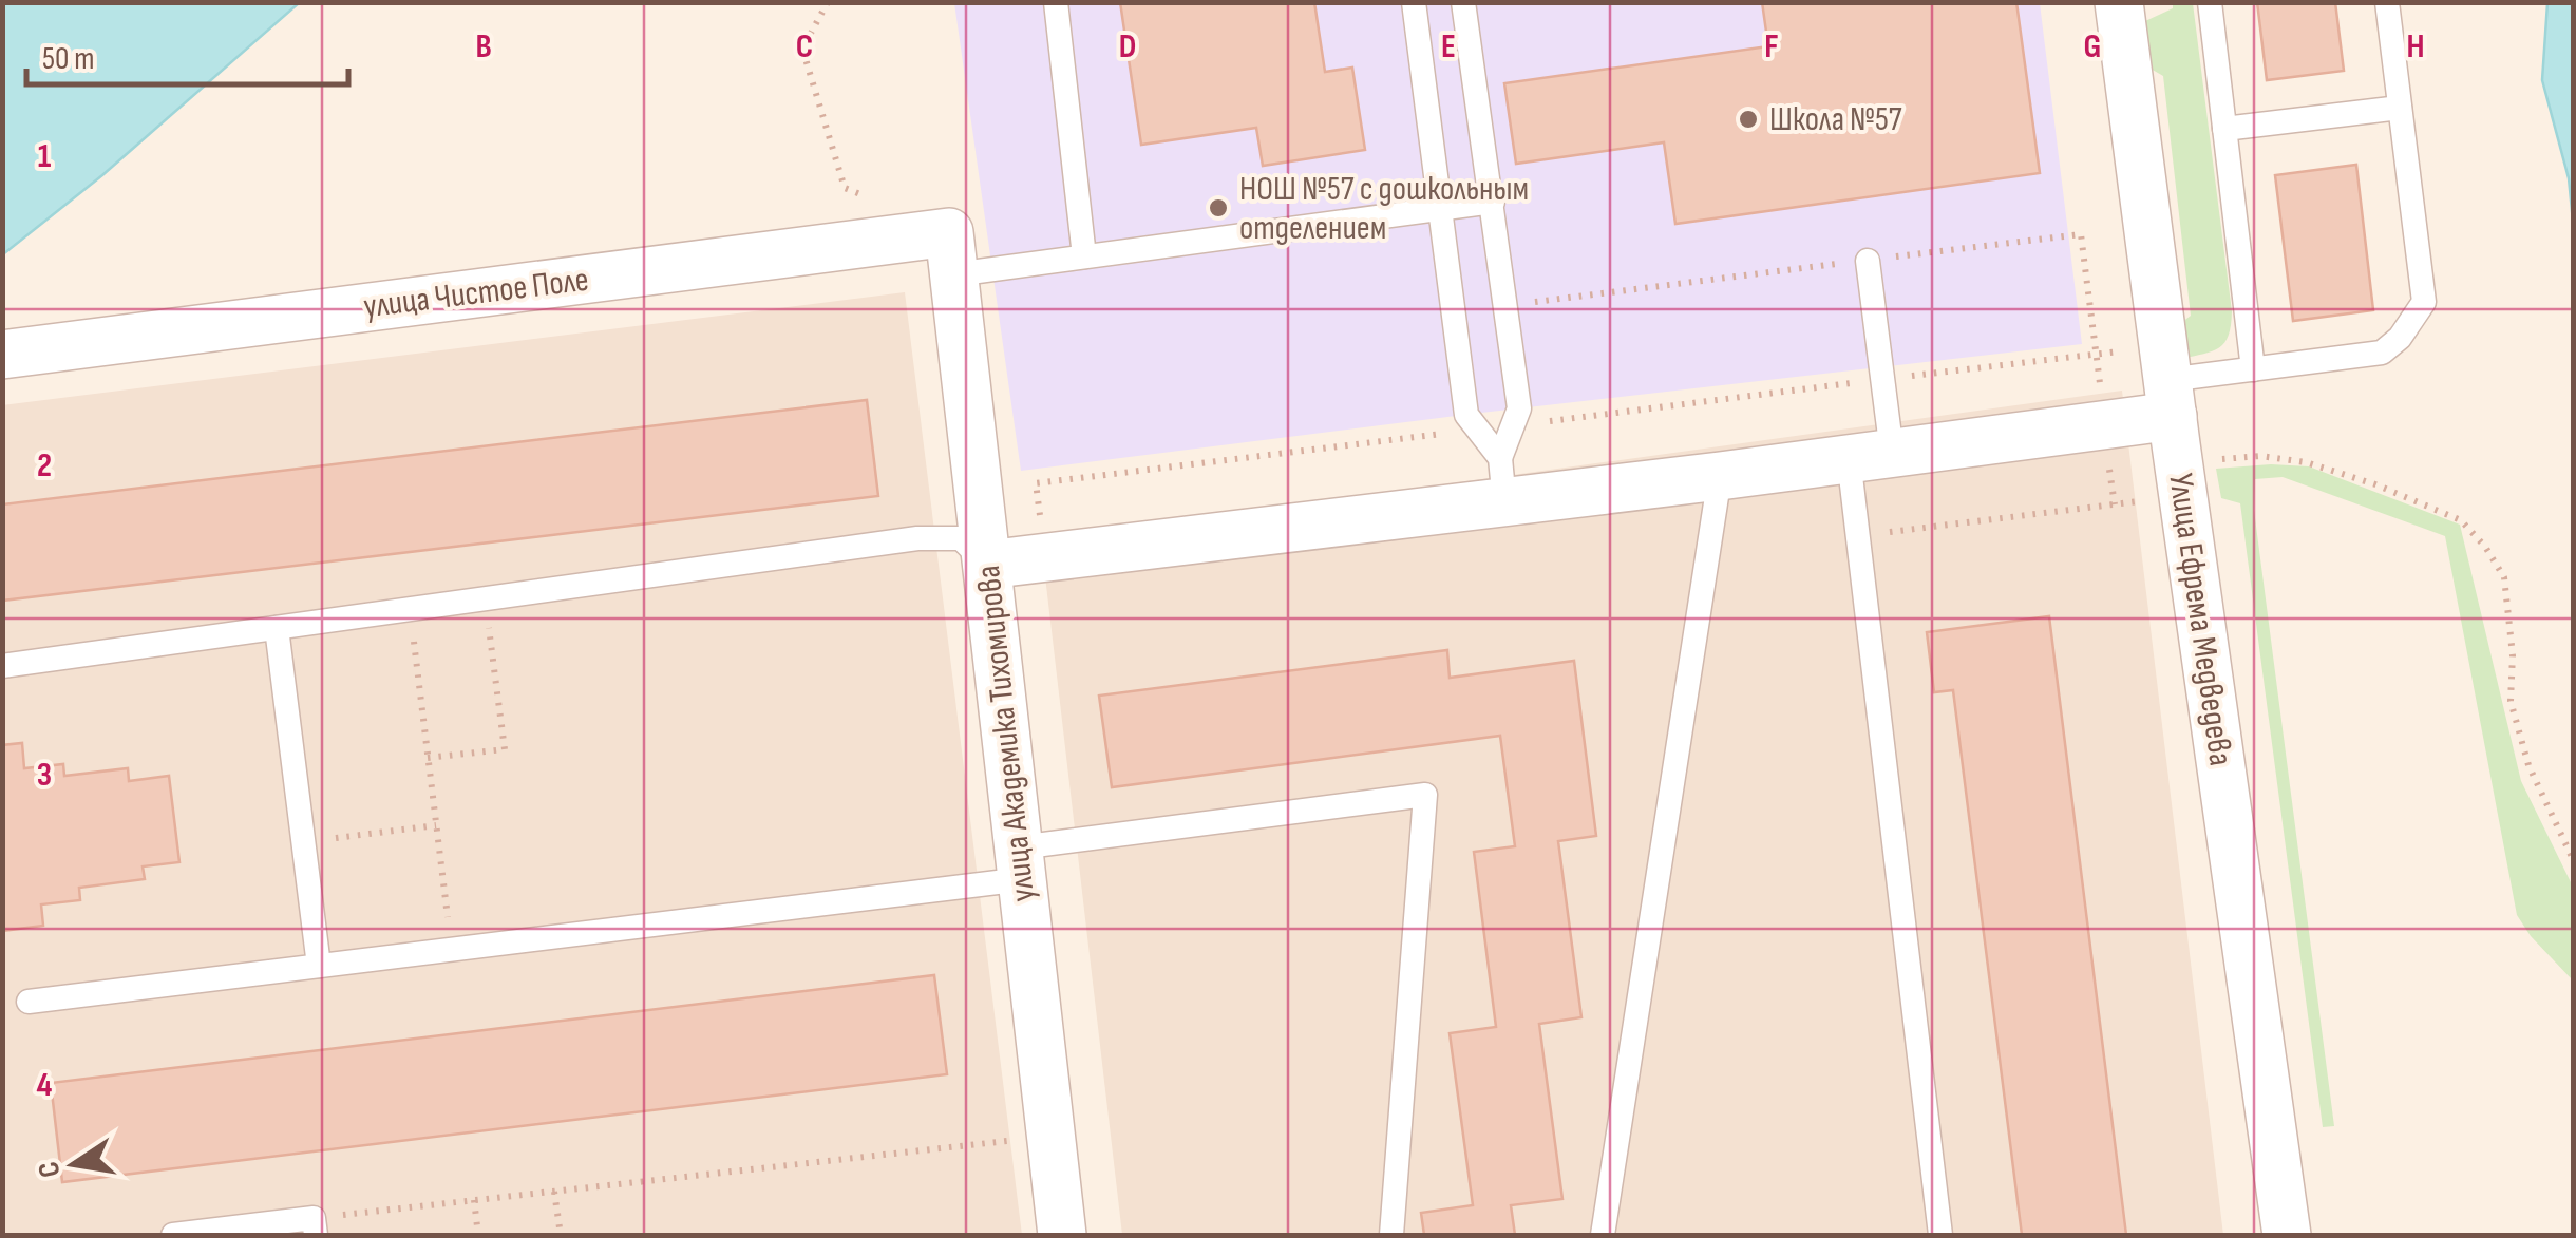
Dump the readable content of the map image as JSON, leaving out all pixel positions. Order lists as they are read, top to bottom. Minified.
{"streets":{"street":["улица Чистое Поле","Улица Ефрема Медведева","улица Академика Тихомирова"]},"crossings":[["улица Чистое Поле","улица Академика Тихомирова"]],"places":["Школа №57","НОШ №57 с дошкольным отделением"],"scale_bar":"50 m","north":"left","grid":{"columns":["B","C","D","E","F","G","H"],"rows":["1","2","3","4"]}}
